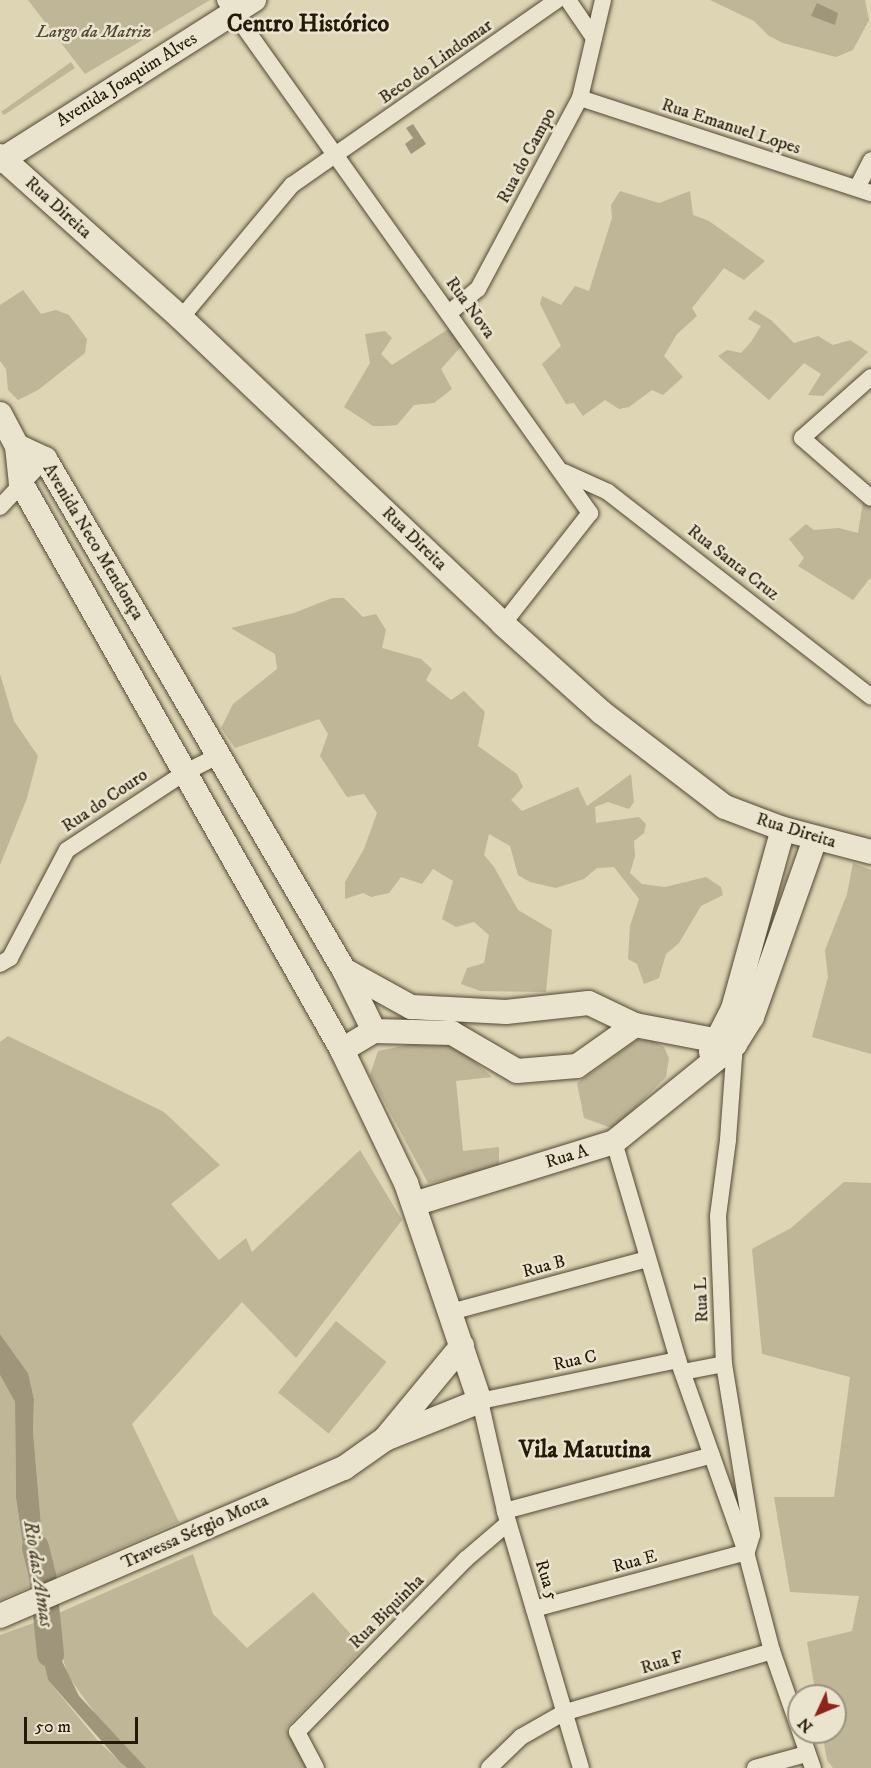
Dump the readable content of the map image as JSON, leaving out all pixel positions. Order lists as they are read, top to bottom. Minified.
{"streets":{"street":["Beco do Lindomar","Avenida Joaquim Alves","Rua Emanuel Lopes","Rua do Campo","Rua Direita","Rua Nova","Avenida Neco Mendonça","Rua Santa Cruz","Rua do Couro","Rua A","Rua B","Rua L","Rua C","Travessa Sérgio Motta","Rua E","Rua 5","Rua Biquinha","Rua F"]},"crossings":[["Beco do Lindomar","Rua Direita"],["Beco do Lindomar","Rua Nova"],["Avenida Joaquim Alves","Rua Direita"],["Avenida Joaquim Alves","Rua Nova"],["Rua Emanuel Lopes","Rua do Campo"],["Rua do Campo","Rua Nova"],["Rua Nova","Rua Santa Cruz"],["Avenida Neco Mendonça","Rua do Couro"],["Avenida Neco Mendonça","Rua A"],["Avenida Neco Mendonça","Rua B"],["Avenida Neco Mendonça","Rua C"],["Avenida Neco Mendonça","Rua 5"],["Rua A","Rua L"],["Rua B","Rua L"],["Rua L","Rua C"],["Rua L","Rua E"],["Rua L","Rua F"],["Rua C","Rua 5"],["Rua E","Rua 5"],["Rua 5","Rua Biquinha"],["Rua 5","Rua F"]],"districts":["Centro Histórico","Vila Matutina"],"water":["Rio das Almas"],"parks":["Largo da Matriz"],"scale_bar":"50 m","north":"bottom left"}
